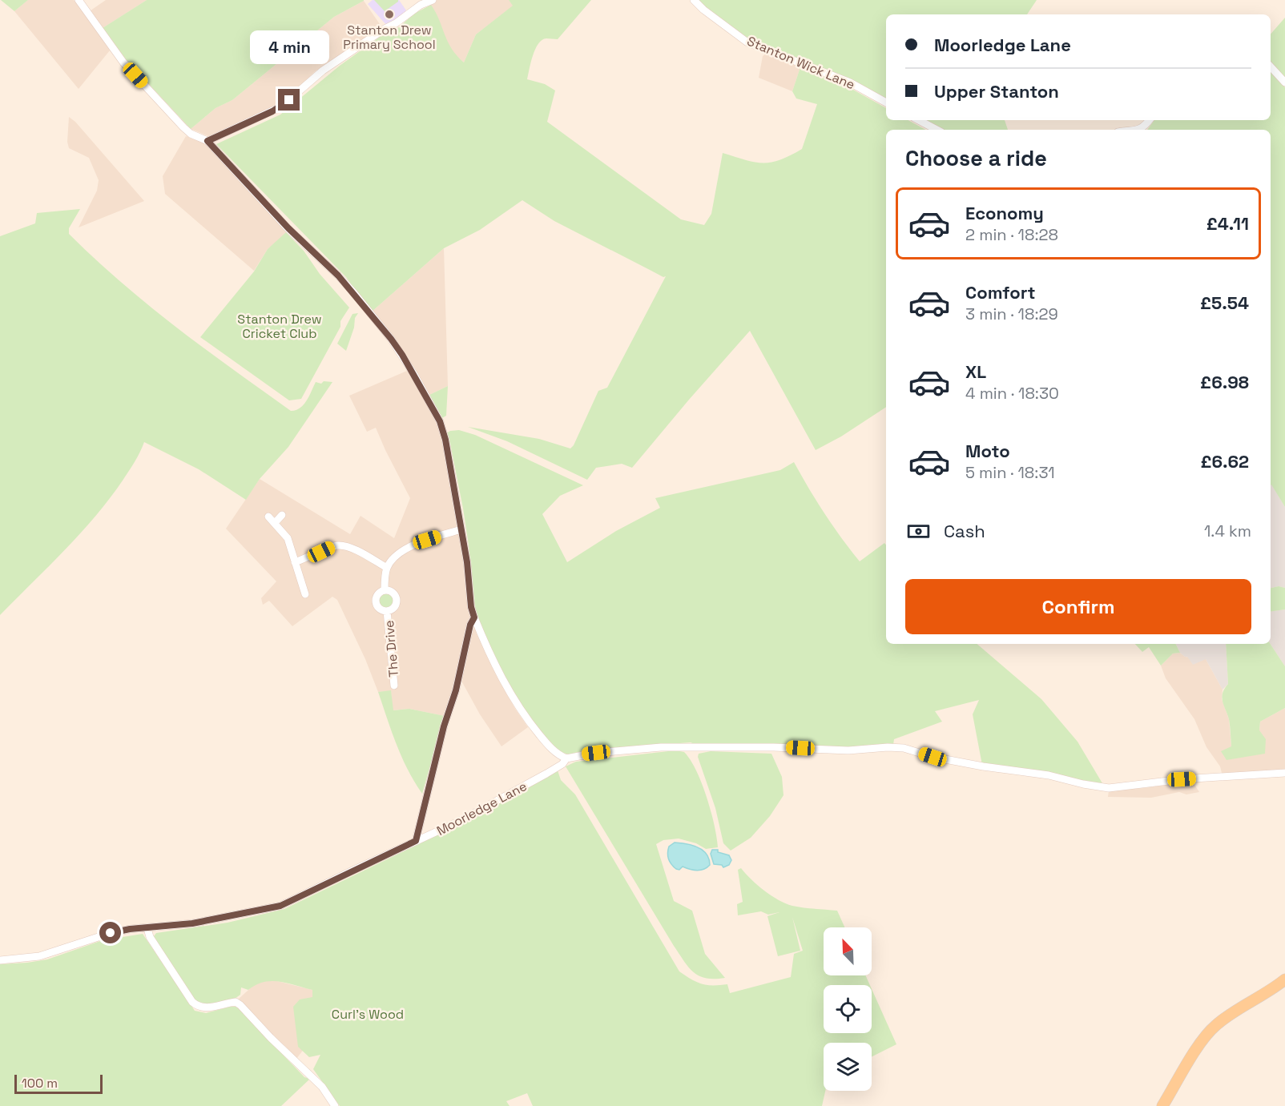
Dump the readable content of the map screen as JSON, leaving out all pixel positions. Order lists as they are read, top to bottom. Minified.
{"streets":{"street":["Stanton Wick Lane","The Drive","Moorledge Lane"]},"parks":["Stanton Drew Cricket Club","Curl's Wood"],"places":["Stanton Drew Primary School"],"scale_bar":"100 m","north":"top left","page":{"banner":["Moorledge Lane","Upper Stanton"],"bubble":"4 min","heading":"Choose a ride","list":[{"name":"Economy","note":"2 min · 18:28","value":"£4.11"},{"name":"Comfort","note":"3 min · 18:29","value":"£5.54"},{"name":"XL","note":"4 min · 18:30","value":"£6.98"},{"name":"Moto","note":"5 min · 18:31","value":"£6.62"}],"pay":["Cash","1.4 km"],"buttons":"Confirm","scale":"100 m"}}
